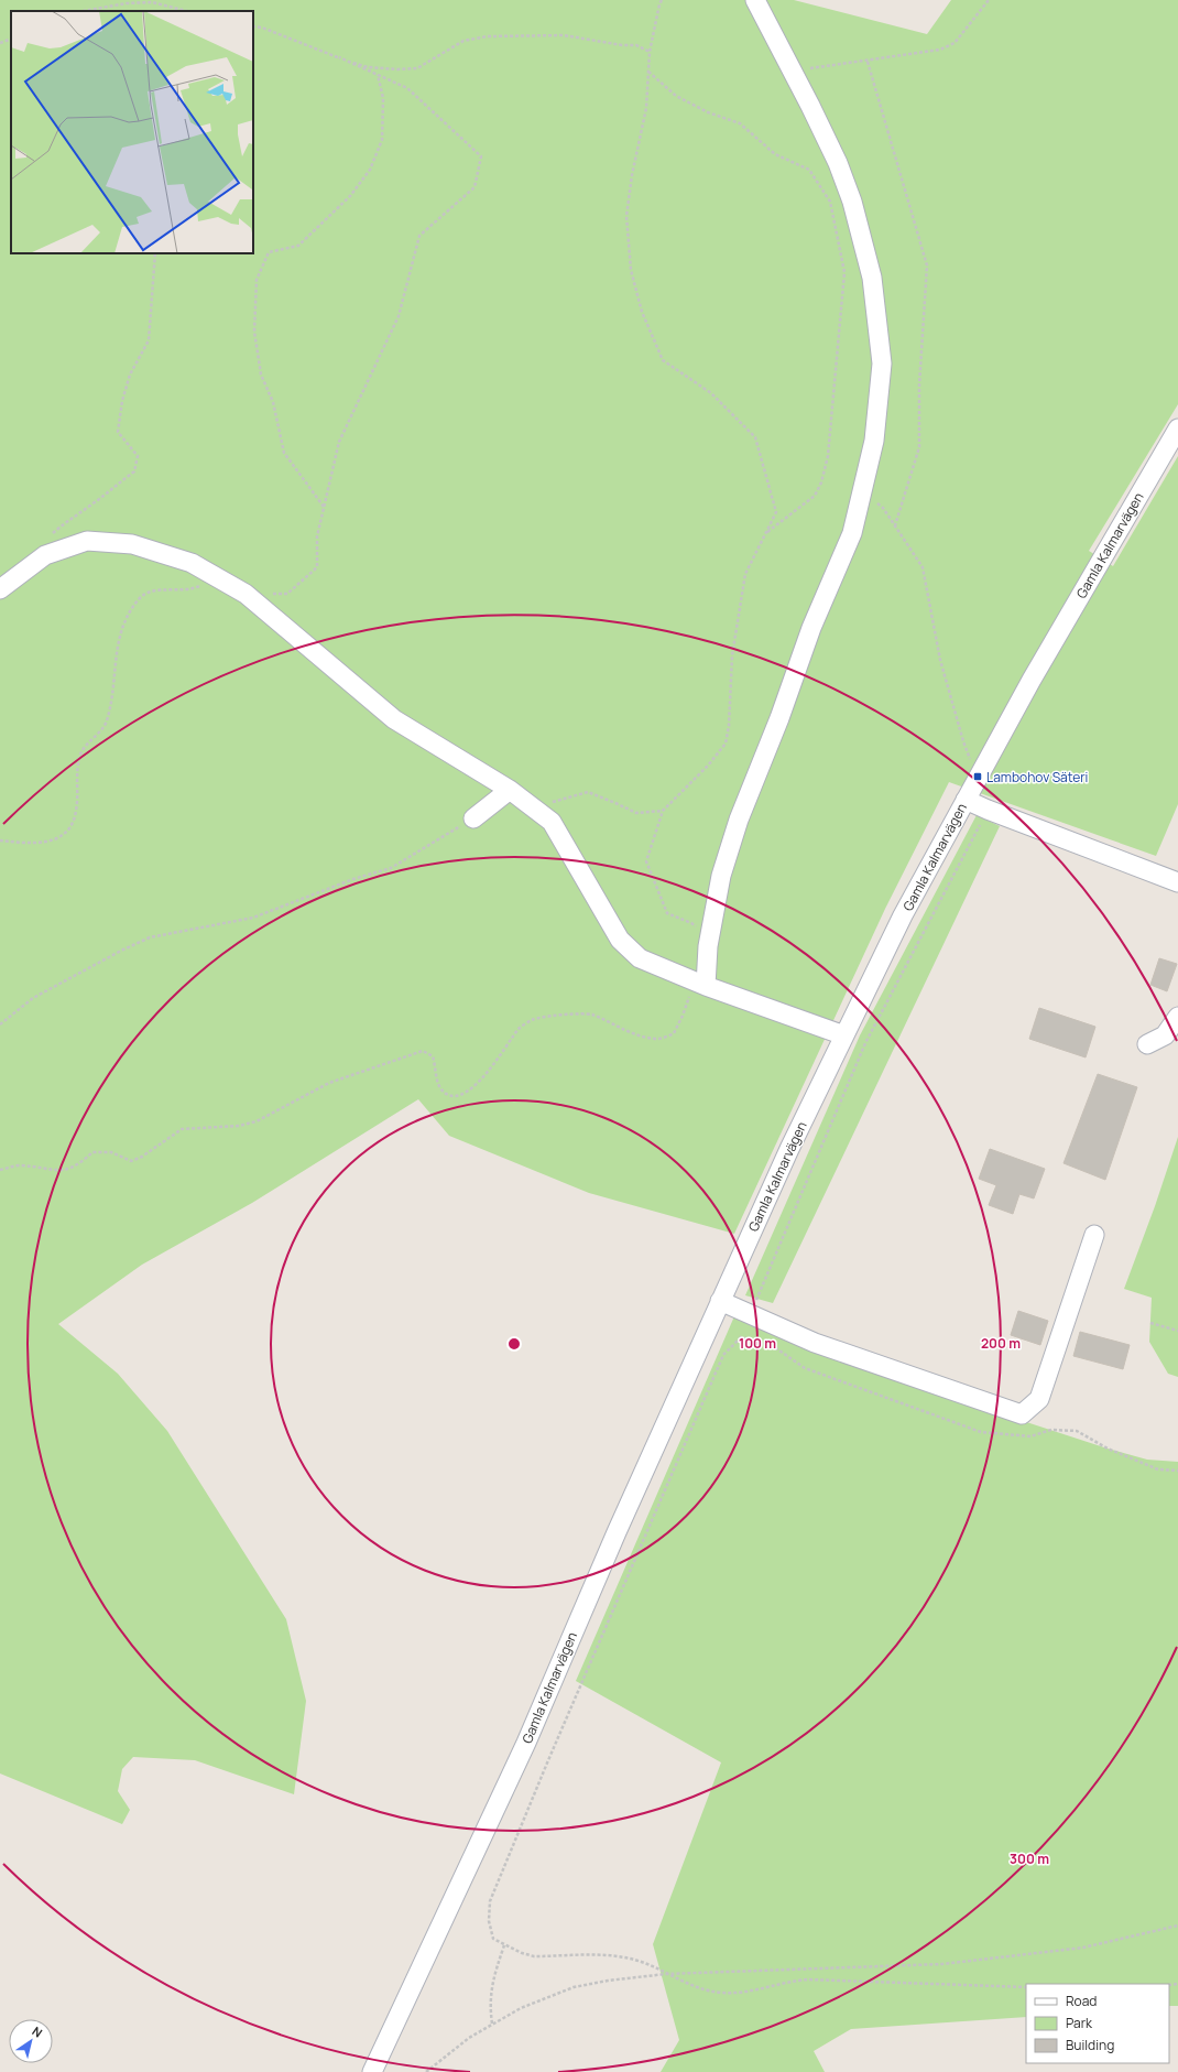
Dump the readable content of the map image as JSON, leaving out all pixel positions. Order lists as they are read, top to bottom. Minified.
{"streets":{"street":["Gamla Kalmarvägen"]},"places":{"transit":["Lambohov Säteri"]},"legend":["Road","Park","Building"],"north":"top right","rings":["100 m","200 m","300 m"]}
